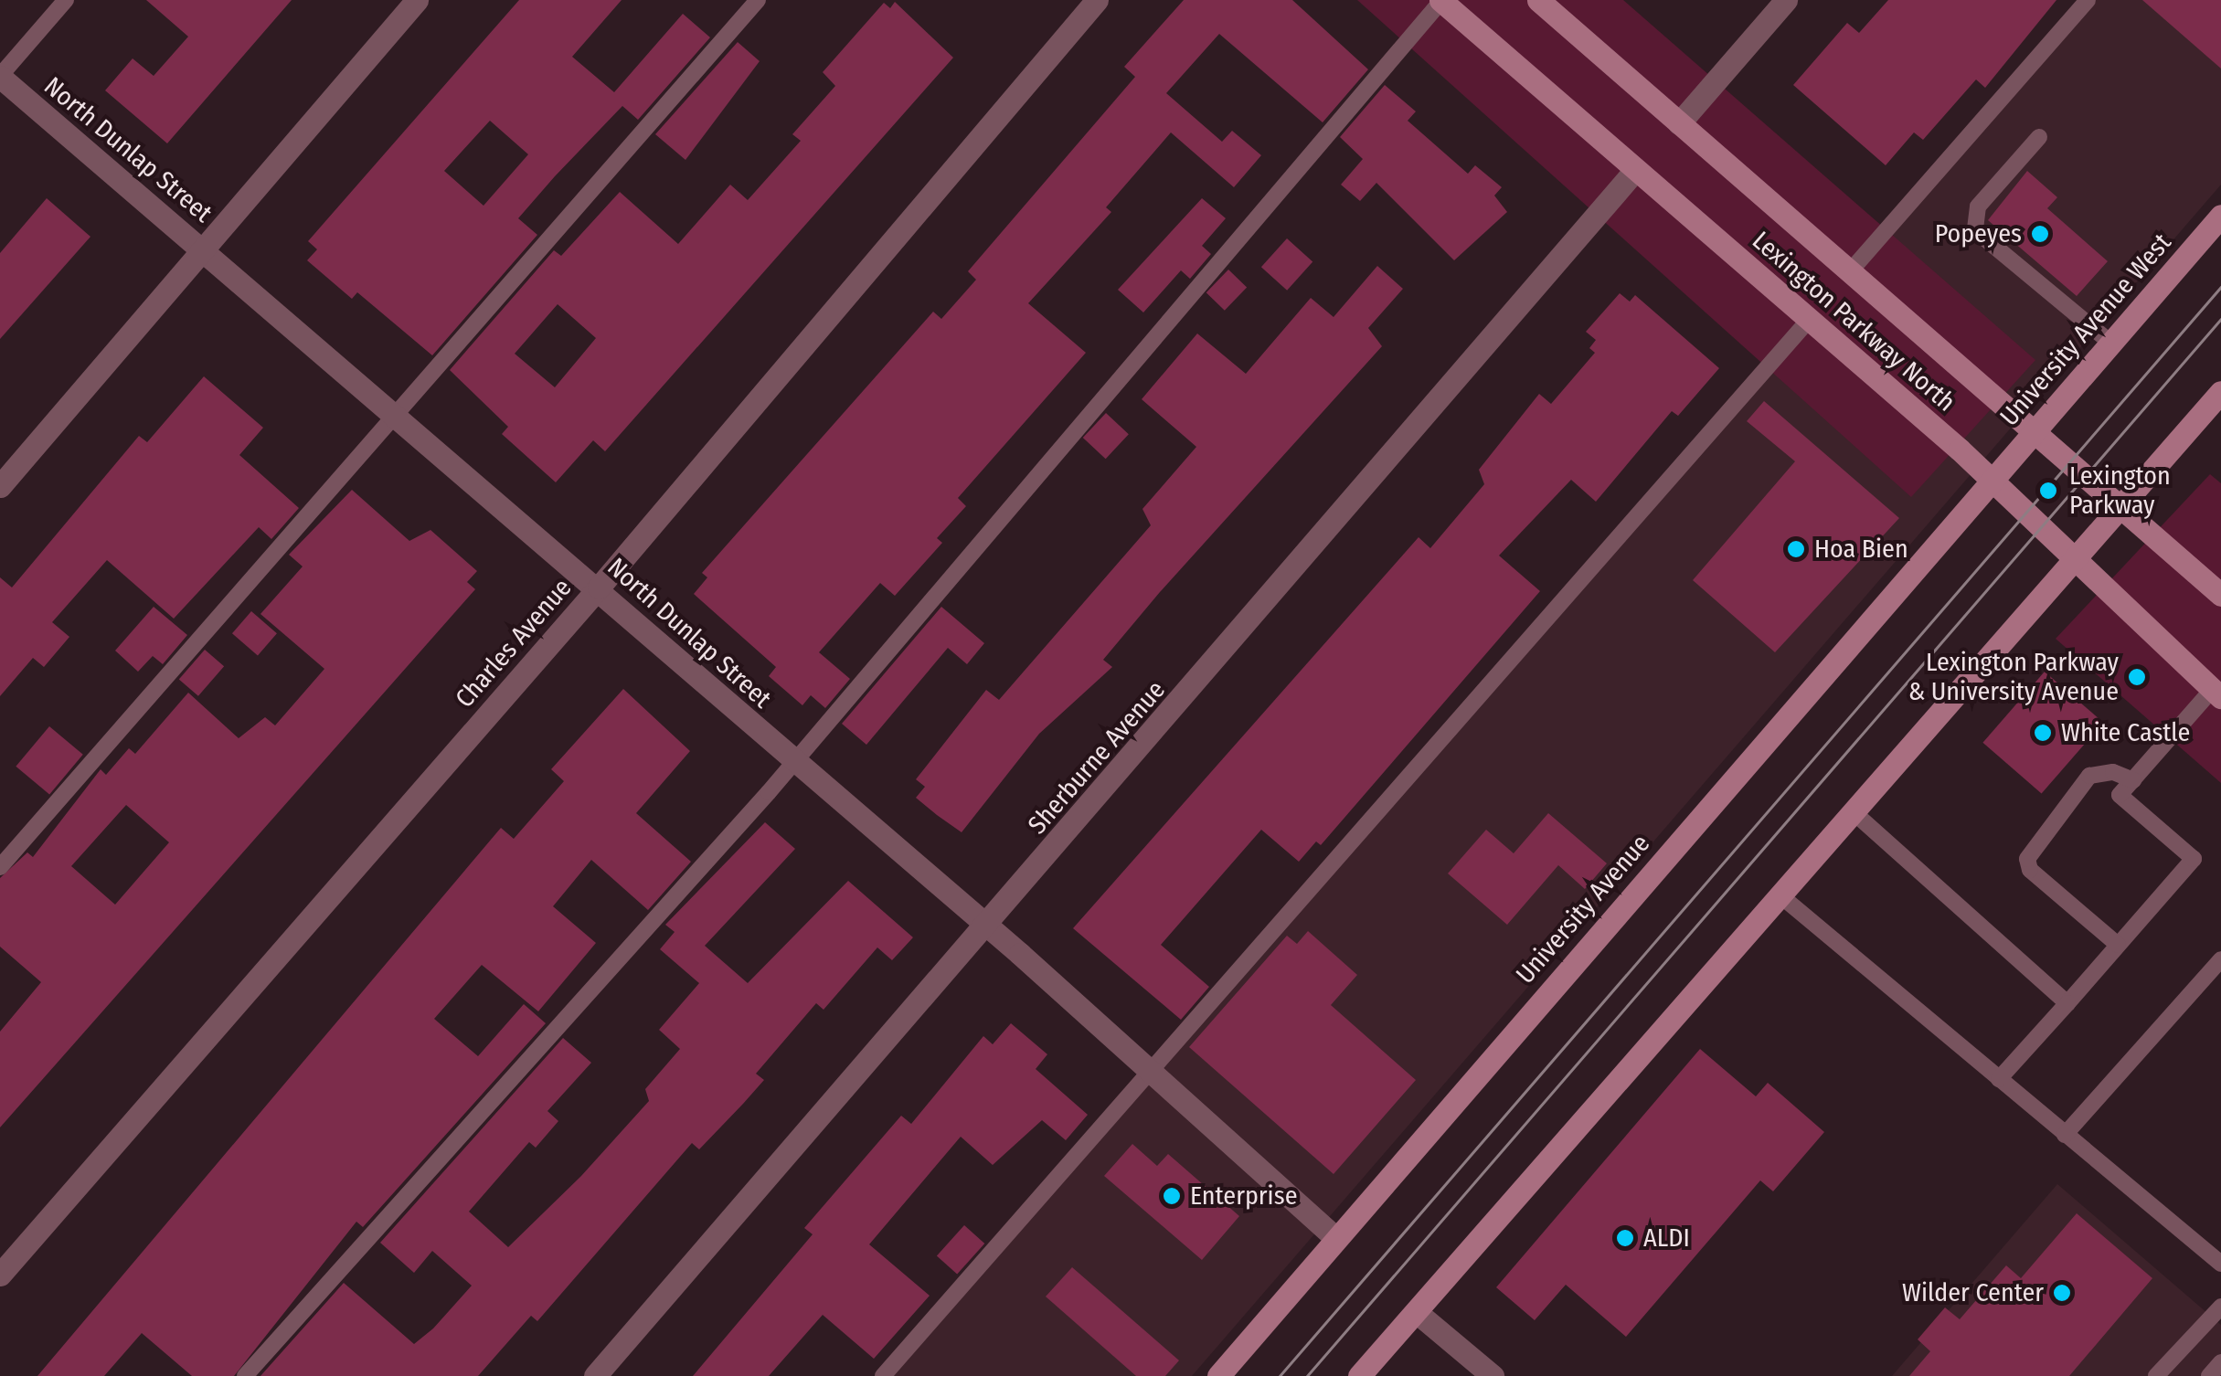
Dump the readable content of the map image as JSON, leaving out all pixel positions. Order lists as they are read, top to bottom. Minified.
{"streets":{"main road":["Lexington Parkway North","University Avenue West","University Avenue"],"street":["North Dunlap Street","Charles Avenue","Sherburne Avenue"]},"crossings":[["North Dunlap Street","Charles Avenue"],["North Dunlap Street","Sherburne Avenue"],["North Dunlap Street","University Avenue"],["Lexington Parkway North","University Avenue West"],["Lexington Parkway North","Sherburne Avenue"],["Lexington Parkway North","University Avenue"],["University Avenue West","University Avenue"]],"places":["Popeyes","Lexington Parkway","Hoa Bien","Lexington Parkway & University Avenue","White Castle","Enterprise","ALDI","Wilder Center"]}
